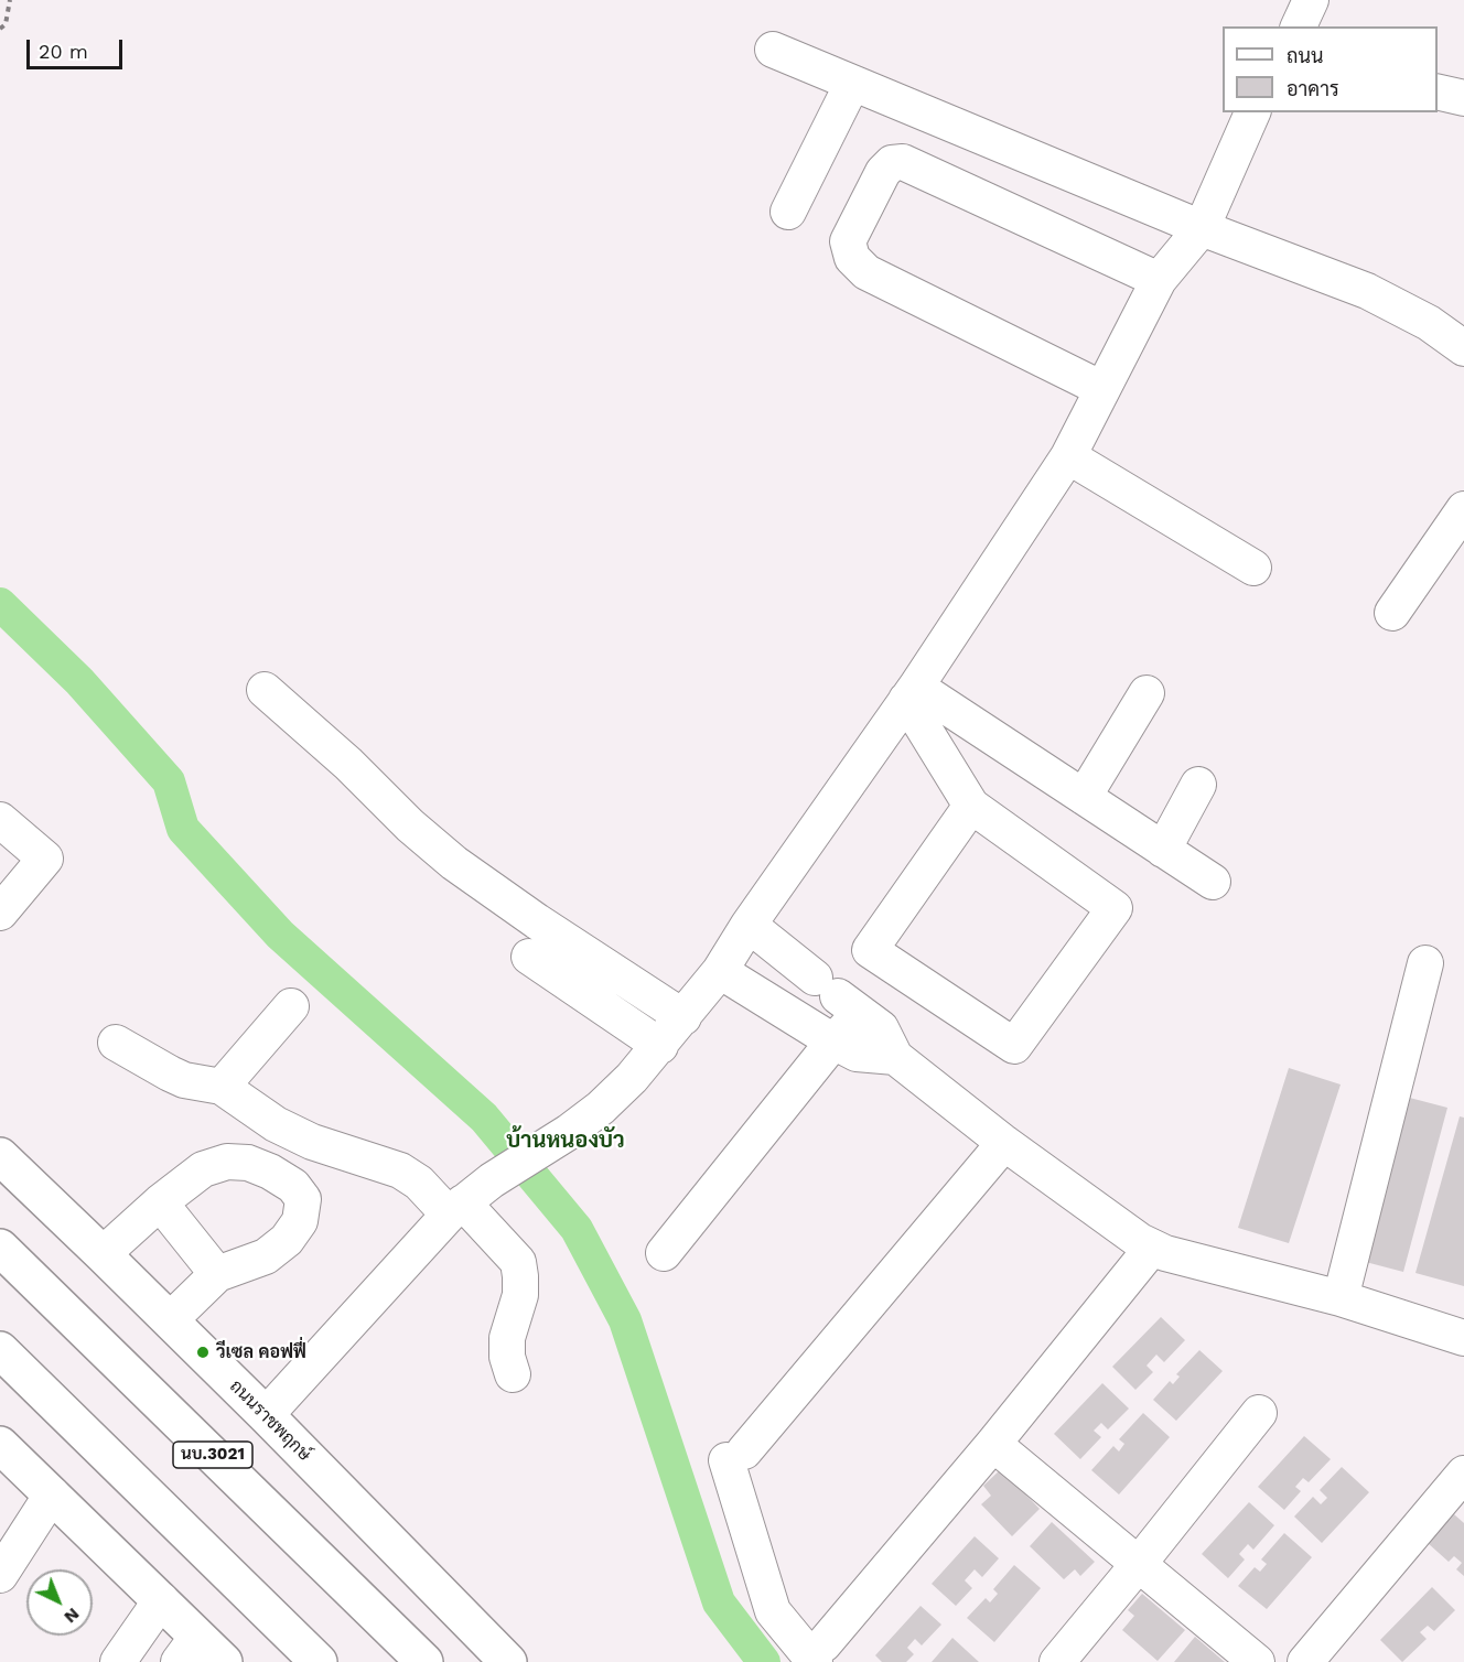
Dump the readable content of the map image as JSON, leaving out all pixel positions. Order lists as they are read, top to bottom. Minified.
{"streets":{"main road":["ถนนราชพฤกษ์","นบ.3021"]},"districts":["บ้านหนองบัว"],"places":["วีเซล คอฟฟี่"],"legend":["ถนน","อาคาร"],"scale_bar":"20 m","north":"bottom right"}
